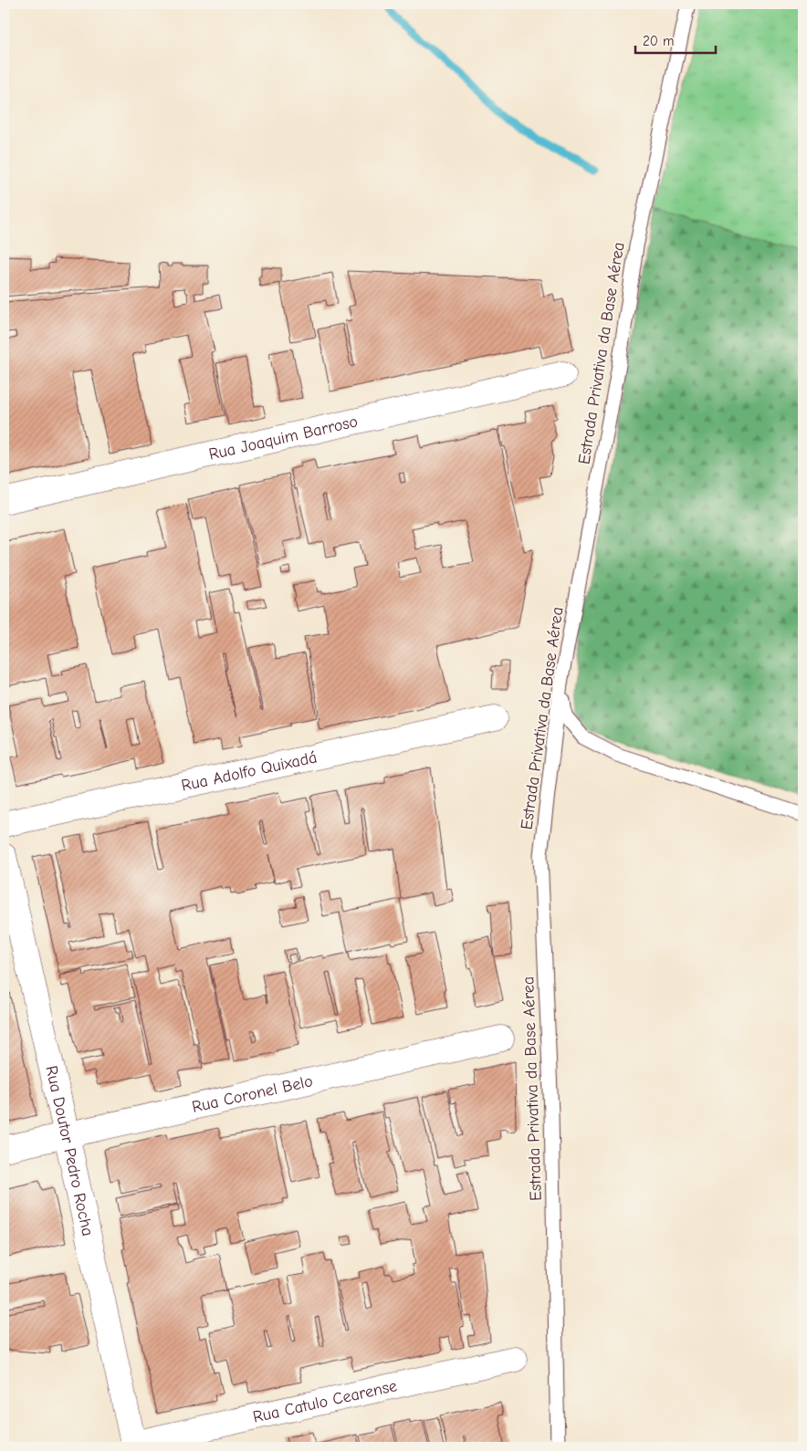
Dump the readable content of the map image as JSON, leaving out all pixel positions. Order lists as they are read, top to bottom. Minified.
{"streets":{"street":["Rua Joaquim Barroso","Rua Adolfo Quixadá","Rua Coronel Belo","Rua Doutor Pedro Rocha","Rua Catulo Cearense"],"lane":["Estrada Privativa da Base Aérea"]},"crossings":[["Rua Coronel Belo","Rua Doutor Pedro Rocha"],["Rua Doutor Pedro Rocha","Rua Catulo Cearense"]],"scale_bar":"20 m"}
